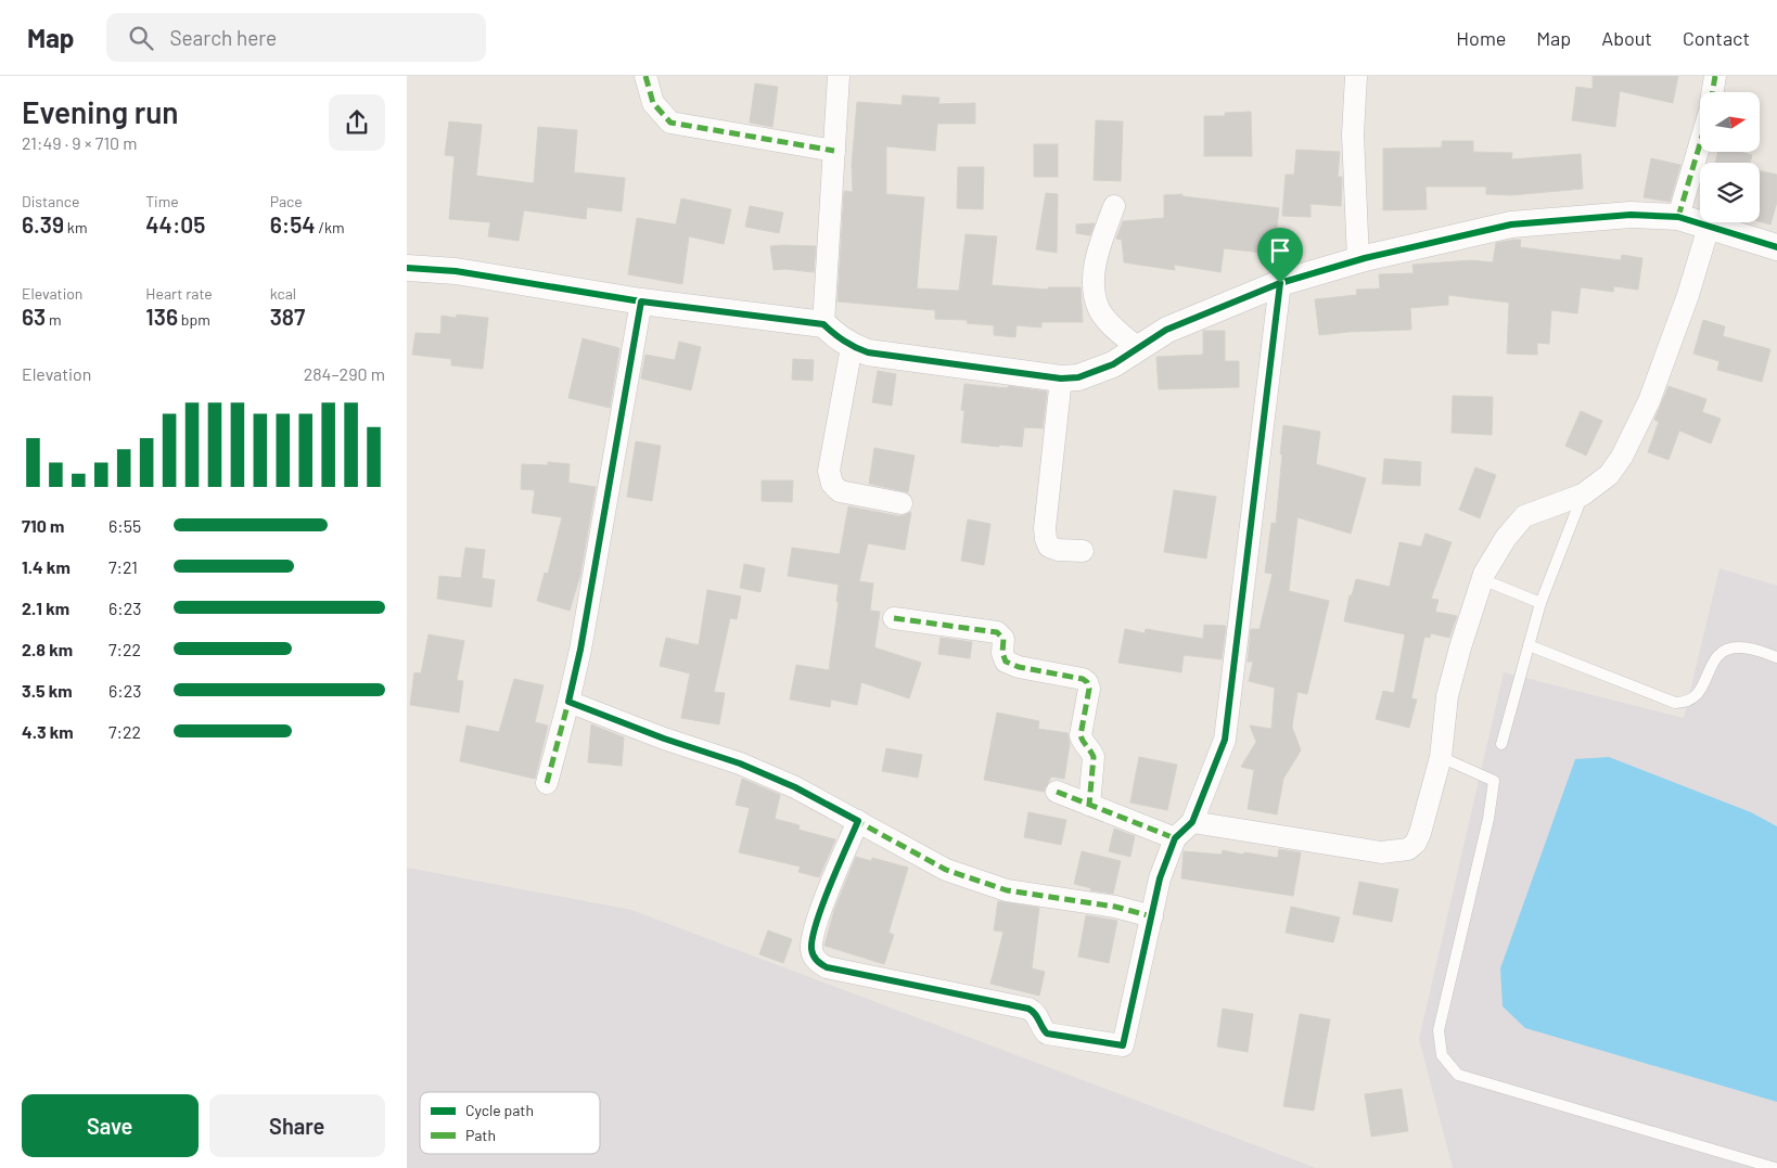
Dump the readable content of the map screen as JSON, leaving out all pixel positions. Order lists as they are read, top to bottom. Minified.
{"legend":["Cycle path","Path"],"north":"right","page":{"header":"Map","search":"Search here","nav":["Home","Map","About","Contact"],"heading":["Evening run","21:49 · 9 × 710 m"],"stats":[["Distance","6.39 km"],["Time","44:05"],["Pace","6:54 /km"],["Elevation","63 m"],["Heart rate","136 bpm"],["kcal","387"]],"chart":["Elevation","284–290 m"],"list":[{"name":"710 m","note":"6:55"},{"name":"1.4 km","note":"7:21"},{"name":"2.1 km","note":"6:23"},{"name":"2.8 km","note":"7:22"},{"name":"3.5 km","note":"6:23"},{"name":"4.3 km","note":"7:22"}],"buttons":["Save","Share"]}}
